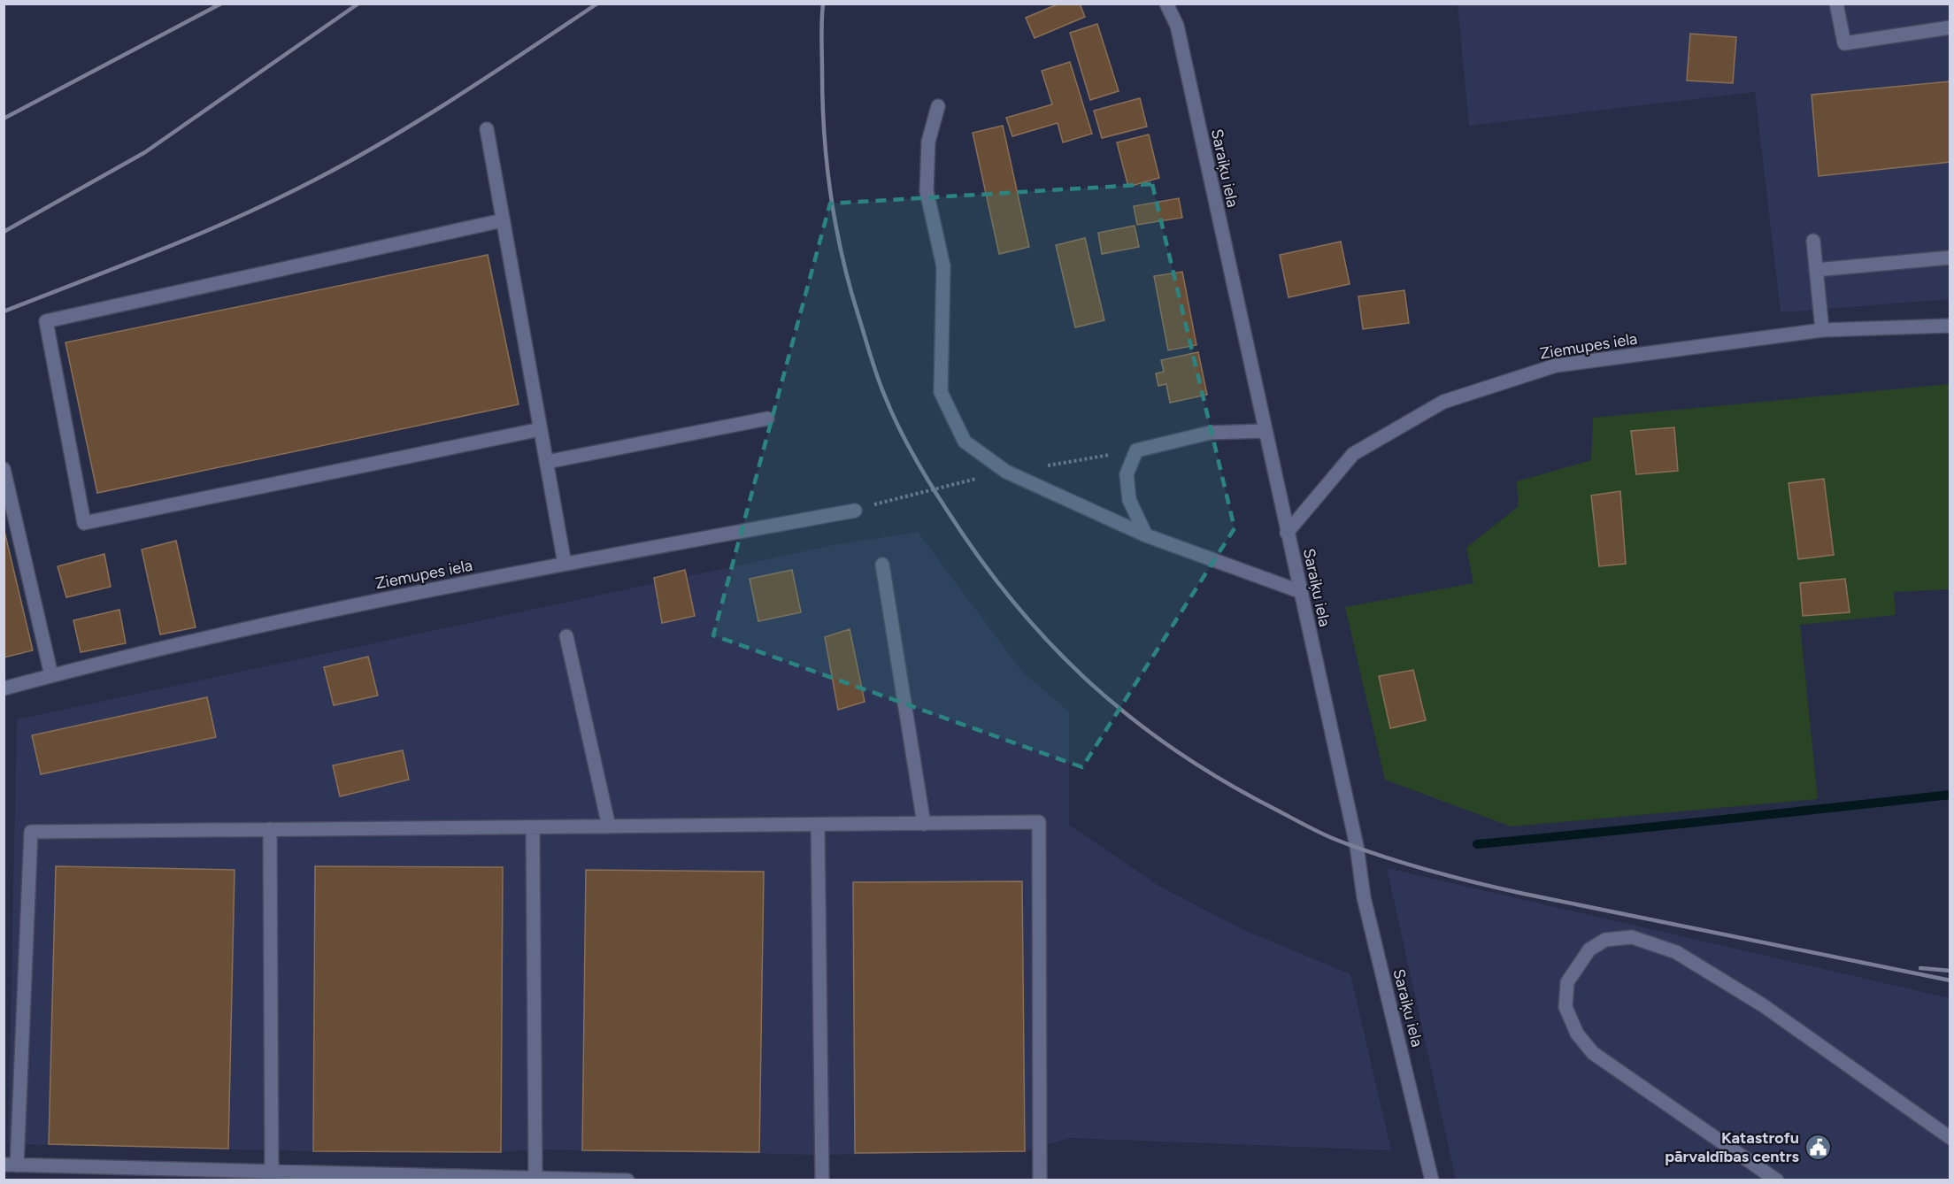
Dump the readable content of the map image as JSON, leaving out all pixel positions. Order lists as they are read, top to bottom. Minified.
{"streets":{"street":["Saraiķu iela","Ziemupes iela"]},"crossings":[["Saraiķu iela","Ziemupes iela"]],"places":{"public building":["Katastrofu pārvaldības centrs"]}}
